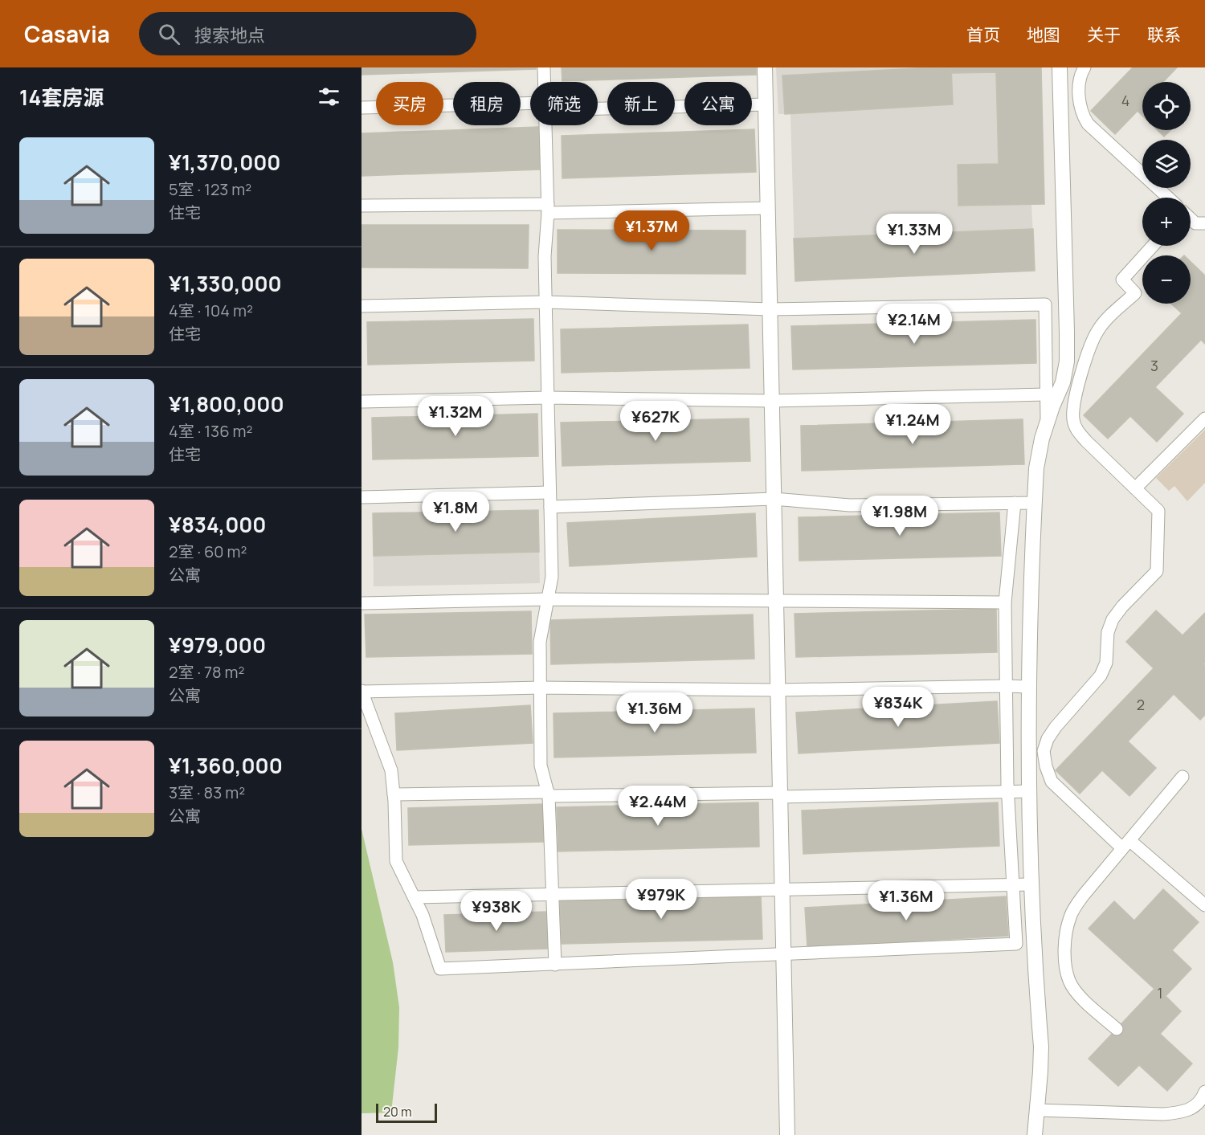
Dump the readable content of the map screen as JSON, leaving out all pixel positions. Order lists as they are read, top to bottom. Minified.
{"house_numbers":["4","3","2","1"],"scale_bar":"20 m","page":{"header":"Casavia","search":"搜索地点","nav":["首页","地图","关于","联系"],"heading":"14套房源","map_buttons":["+","−"],"chip":["买房","租房","筛选","新上","公寓"],"list":[{"name":"¥1,370,000","note":"5室 · 123 m² · 住宅"},{"name":"¥1,330,000","note":"4室 · 104 m² · 住宅"},{"name":"¥1,800,000","note":"4室 · 136 m² · 住宅"},{"name":"¥834,000","note":"2室 · 60 m² · 公寓"},{"name":"¥979,000","note":"2室 · 78 m² · 公寓"},{"name":"¥1,360,000","note":"3室 · 83 m² · 公寓"}],"price":["¥1.37M","¥1.33M","¥2.14M","¥1.32M","¥627K","¥1.24M","¥1.8M","¥1.98M","¥834K","¥1.36M","¥2.44M","¥979K","¥1.36M","¥938K"],"scale":"20 m"}}
